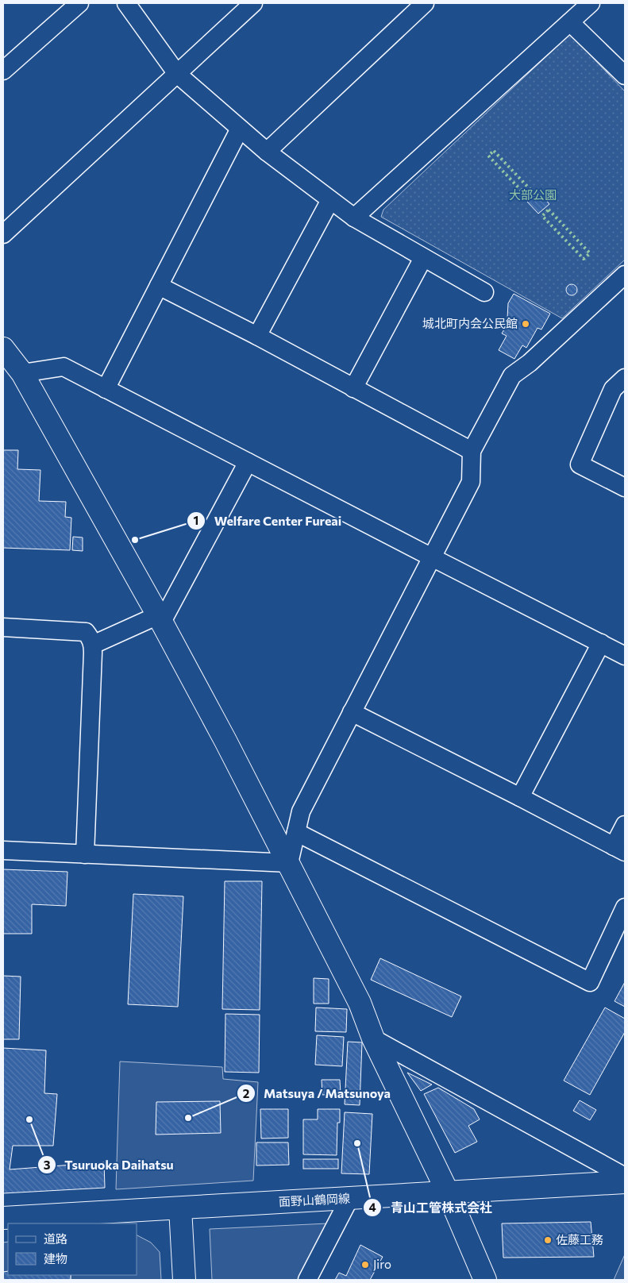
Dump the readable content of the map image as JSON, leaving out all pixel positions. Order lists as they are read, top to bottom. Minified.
{"streets":{"street":["面野山鶴岡線"]},"parks":["大部公園"],"places":["城北町内会公民館","Welfare Center Fureai","Matsuya / Matsunoya","Tsuruoka Daihatsu","青山工管株式会社","佐藤工務","Jiro"],"legend":["道路","建物"]}
